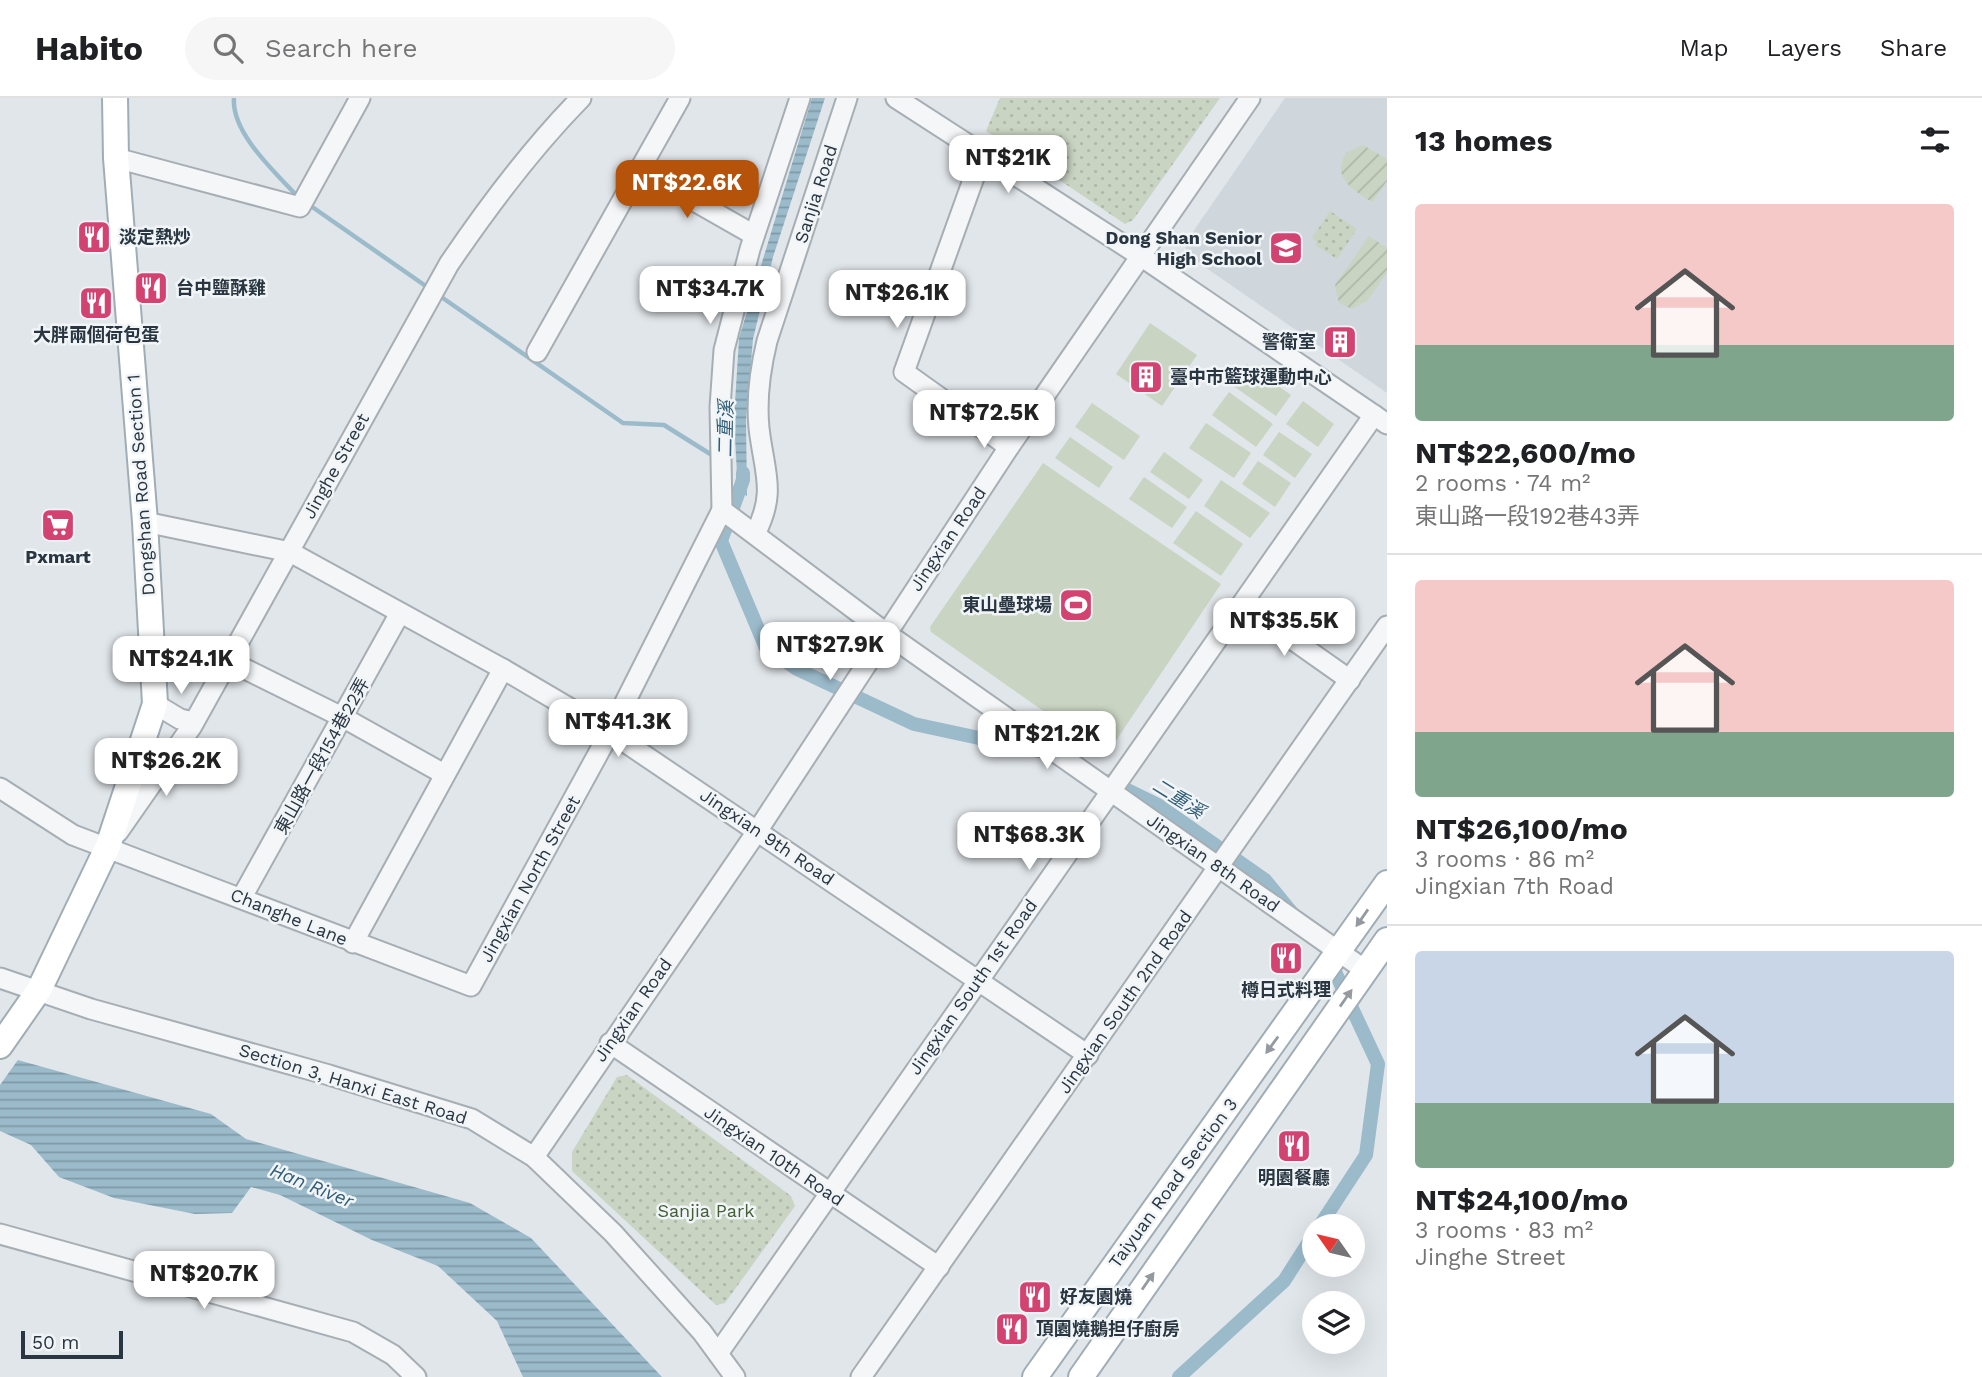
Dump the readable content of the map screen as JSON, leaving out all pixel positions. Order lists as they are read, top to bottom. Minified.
{"streets":{"main road":["Dongshan Road Section 1","Taiyuan Road Section 3"],"street":["Sanjia Road","Jinghe Street","Jingxian Road","東山路一段154巷22弄","Jingxian 9th Road","Jingxian 8th Road","Jingxian North Street","Changhe Lane","Jingxian South 1st Road","Jingxian South 2nd Road","Section 3, Hanxi East Road","Jingxian 10th Road"]},"crossings":[["Sanjia Road","Jingxian 8th Road"],["Jinghe Street","Dongshan Road Section 1"],["Jinghe Street","Jingxian 9th Road"],["Jinghe Street","Changhe Lane"],["Dongshan Road Section 1","Jingxian 9th Road"],["Dongshan Road Section 1","Changhe Lane"],["Dongshan Road Section 1","Section 3, Hanxi East Road"],["Jingxian Road","Jingxian 9th Road"],["Jingxian Road","Jingxian 8th Road"],["Jingxian Road","Section 3, Hanxi East Road"],["Jingxian Road","Jingxian 10th Road"],["東山路一段154巷22弄","Jingxian 9th Road"],["東山路一段154巷22弄","Changhe Lane"],["Jingxian 9th Road","Jingxian North Street"],["Jingxian 9th Road","Jingxian South 1st Road"],["Jingxian 9th Road","Jingxian South 2nd Road"],["Jingxian 8th Road","Jingxian North Street"],["Jingxian 8th Road","Jingxian South 1st Road"],["Jingxian 8th Road","Jingxian South 2nd Road"],["Jingxian 8th Road","Taiyuan Road Section 3"],["Jingxian North Street","Changhe Lane"],["Jingxian South 1st Road","Section 3, Hanxi East Road"],["Jingxian South 1st Road","Jingxian 10th Road"],["Jingxian South 2nd Road","Jingxian 10th Road"]],"water":["二重溪","Han River"],"parks":["Sanjia Park"],"places":{"restaurant":["淡定熱炒","台中鹽酥雞","大胖兩個荷包蛋","樽日式料理","明園餐廳","好友園燒","頂園燒鵝担仔廚房"],"school or university":["Dong Shan Senior High School"],"building":["警衛室","臺中市籃球運動中心"],"supermarket":["Pxmart"],"sports":["東山壘球場"]},"scale_bar":"50 m","north":"top left","page":{"header":"Habito","search":"Search here","nav":["Map","Layers","Share"],"heading":"13 homes","price":["NT$21K","NT$22.6K","NT$34.7K","NT$26.1K","NT$72.5K","NT$35.5K","NT$27.9K","NT$24.1K","NT$41.3K","NT$21.2K","NT$26.2K","NT$68.3K","NT$20.7K"],"list":[{"name":"NT$22,600/mo","note":"2 rooms · 74 m² · 東山路一段192巷43弄"},{"name":"NT$26,100/mo","note":"3 rooms · 86 m² · Jingxian 7th Road"},{"name":"NT$24,100/mo","note":"3 rooms · 83 m² · Jinghe Street"}],"scale":"50 m"}}
